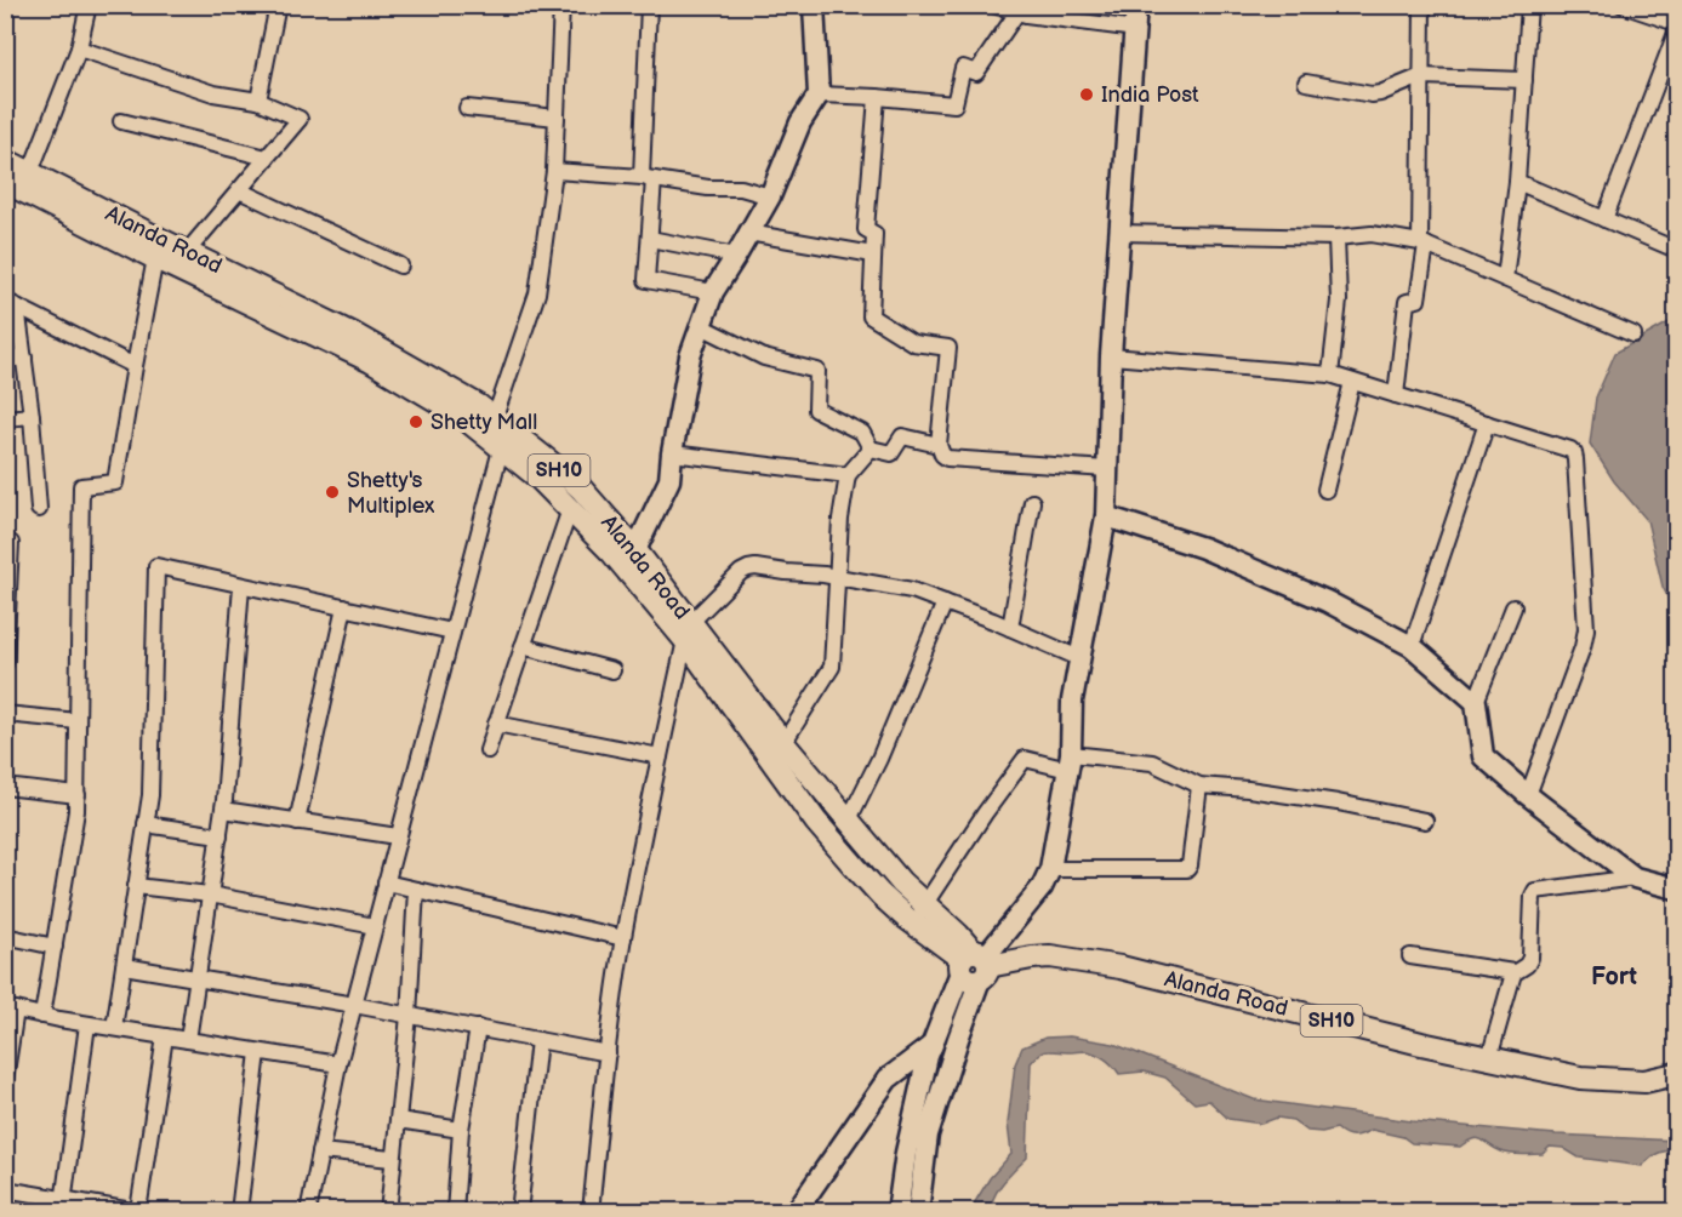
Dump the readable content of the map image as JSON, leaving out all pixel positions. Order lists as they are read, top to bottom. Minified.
{"streets":{"main road":["Alanda Road","SH10"]},"districts":["Fort"],"places":["India Post","Shetty Mall","Shetty's Multiplex"]}
